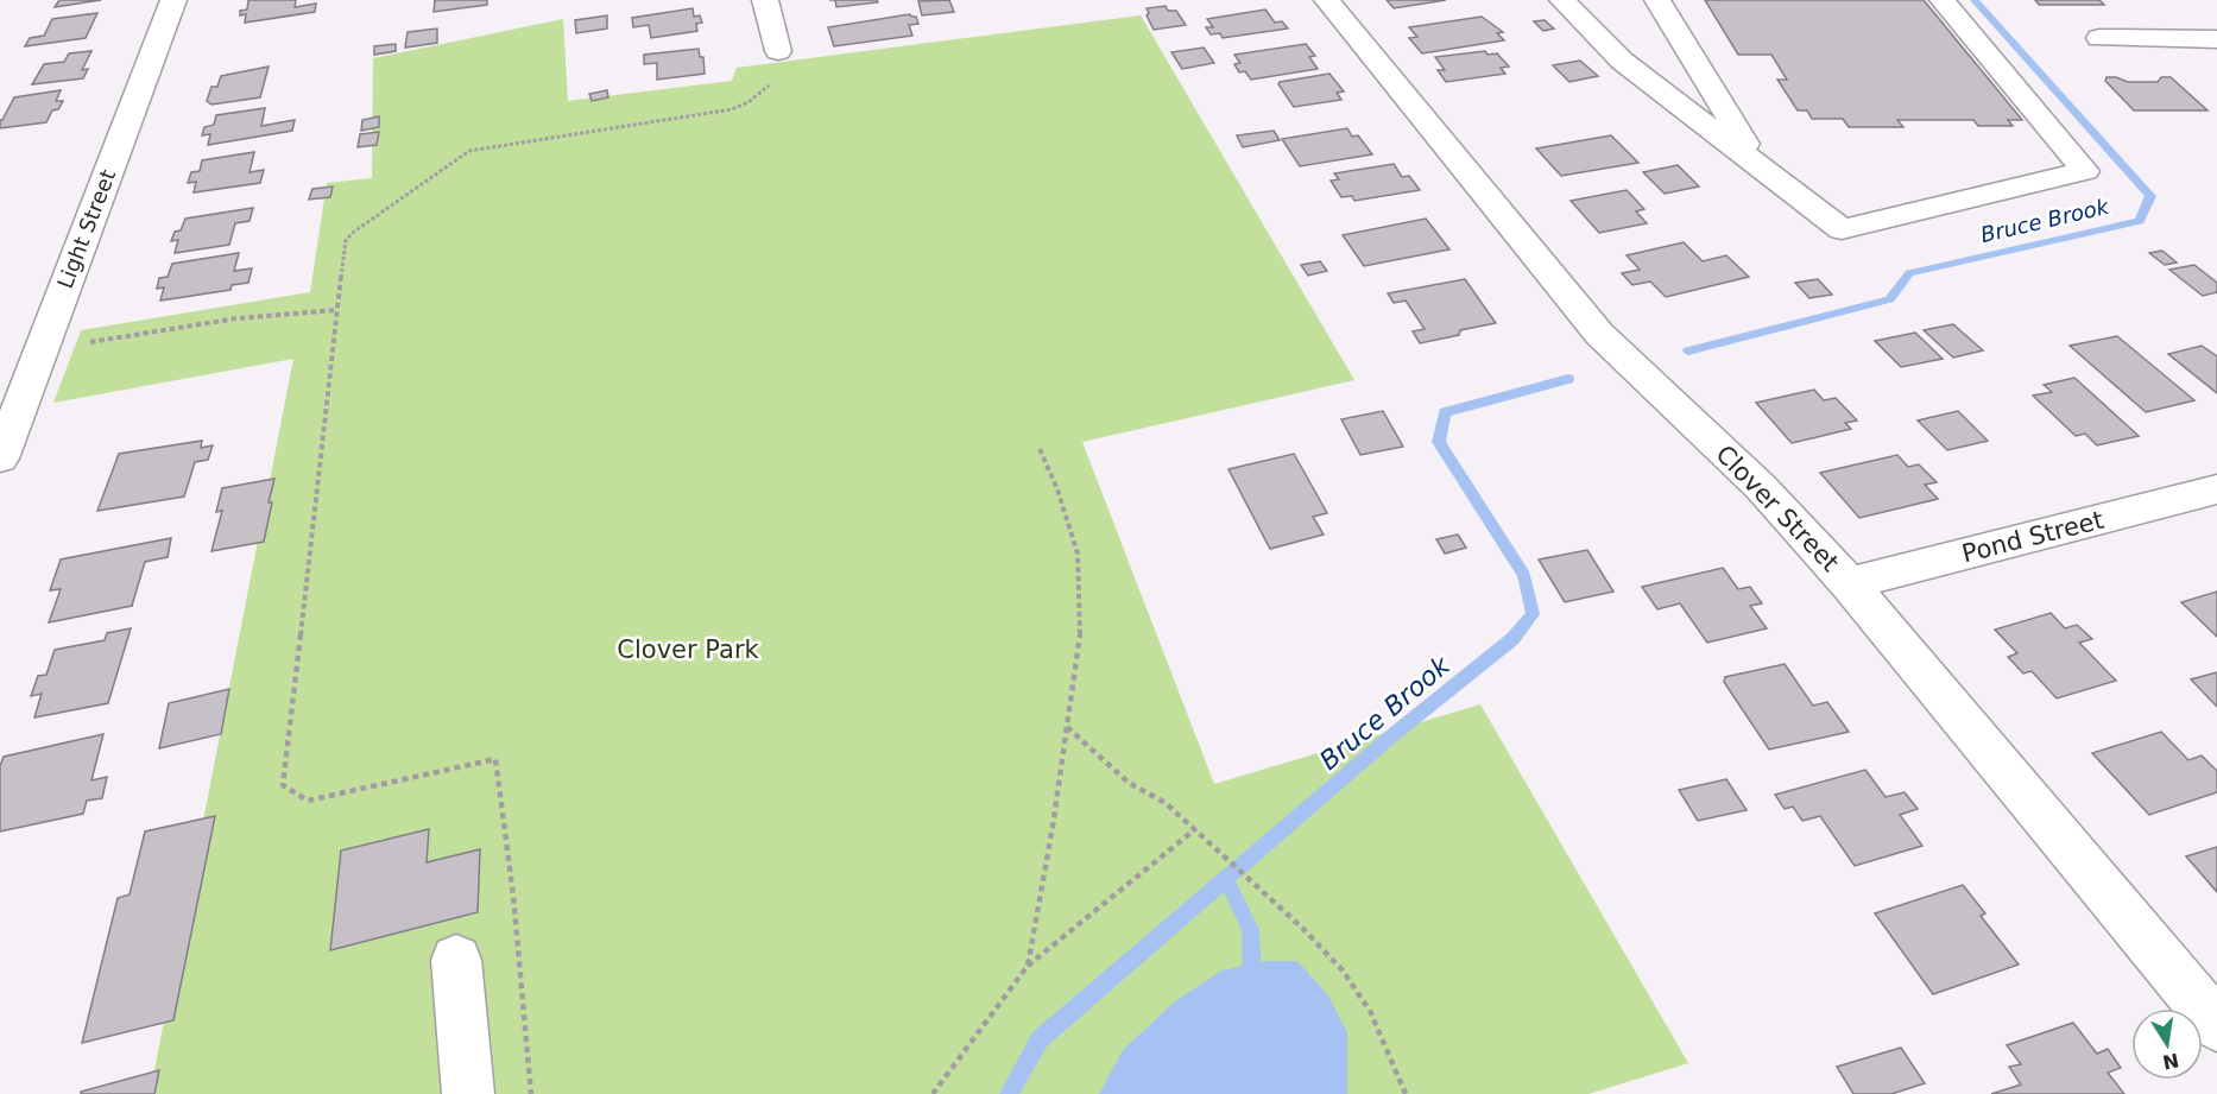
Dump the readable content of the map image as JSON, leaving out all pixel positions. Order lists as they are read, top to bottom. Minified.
{"streets":{"street":["Light Street","Clover Street","Pond Street"]},"crossings":[["Clover Street","Pond Street"]],"water":["Bruce Brook"],"parks":["Clover Park"],"north":"bottom"}
